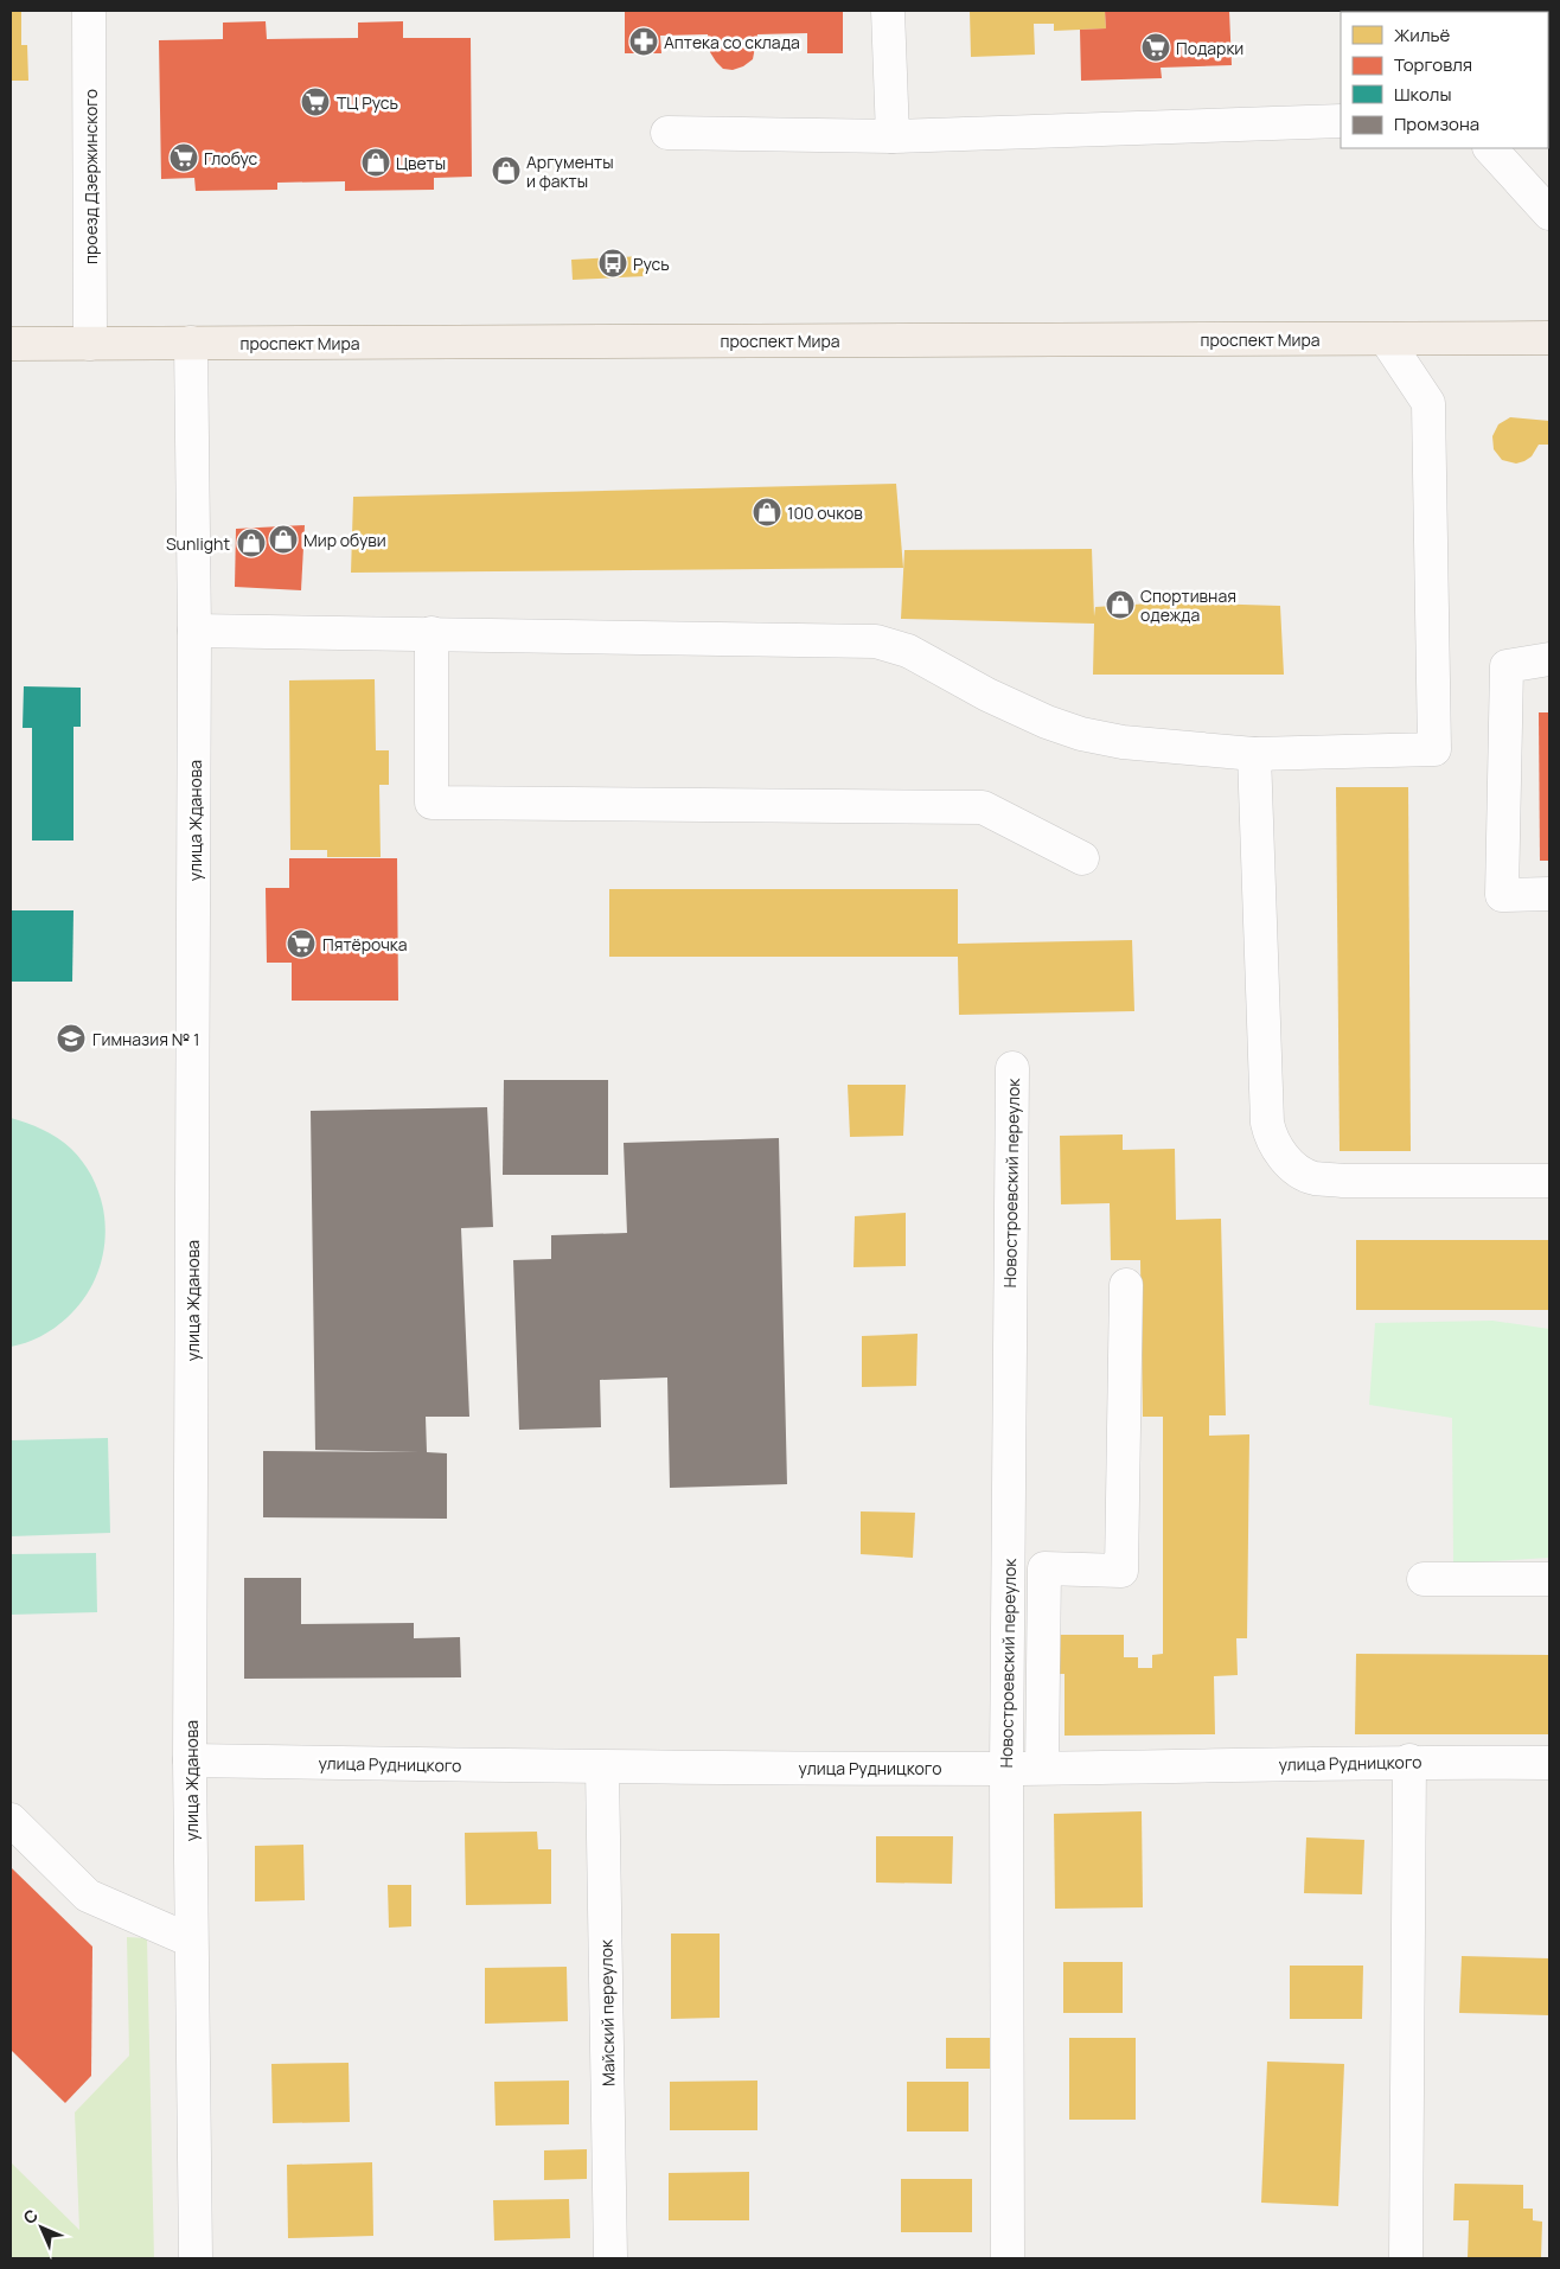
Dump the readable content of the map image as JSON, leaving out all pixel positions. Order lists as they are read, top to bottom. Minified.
{"streets":{"main road":["проспект Мира"],"street":["проезд Дзержинского","улица Жданова","Новостроевский переулок","улица Рудницкого","Майский переулок"]},"crossings":[["проезд Дзержинского","проспект Мира"],["проспект Мира","улица Жданова"],["улица Жданова","улица Рудницкого"],["Новостроевский переулок","улица Рудницкого"],["улица Рудницкого","Майский переулок"]],"places":{"pharmacy":["Аптека со склада"],"supermarket":["Подарки","ТЦ Русь","Глобус","Пятёрочка"],"shop":["Цветы","Аргументы и факты","100 очков","Мир обуви","Sunlight","Спортивная одежда"],"bus stop":["Русь"],"school or university":["Гимназия № 1"]},"legend":["Жильё","Торговля","Школы","Промзона"],"north":"top left"}
